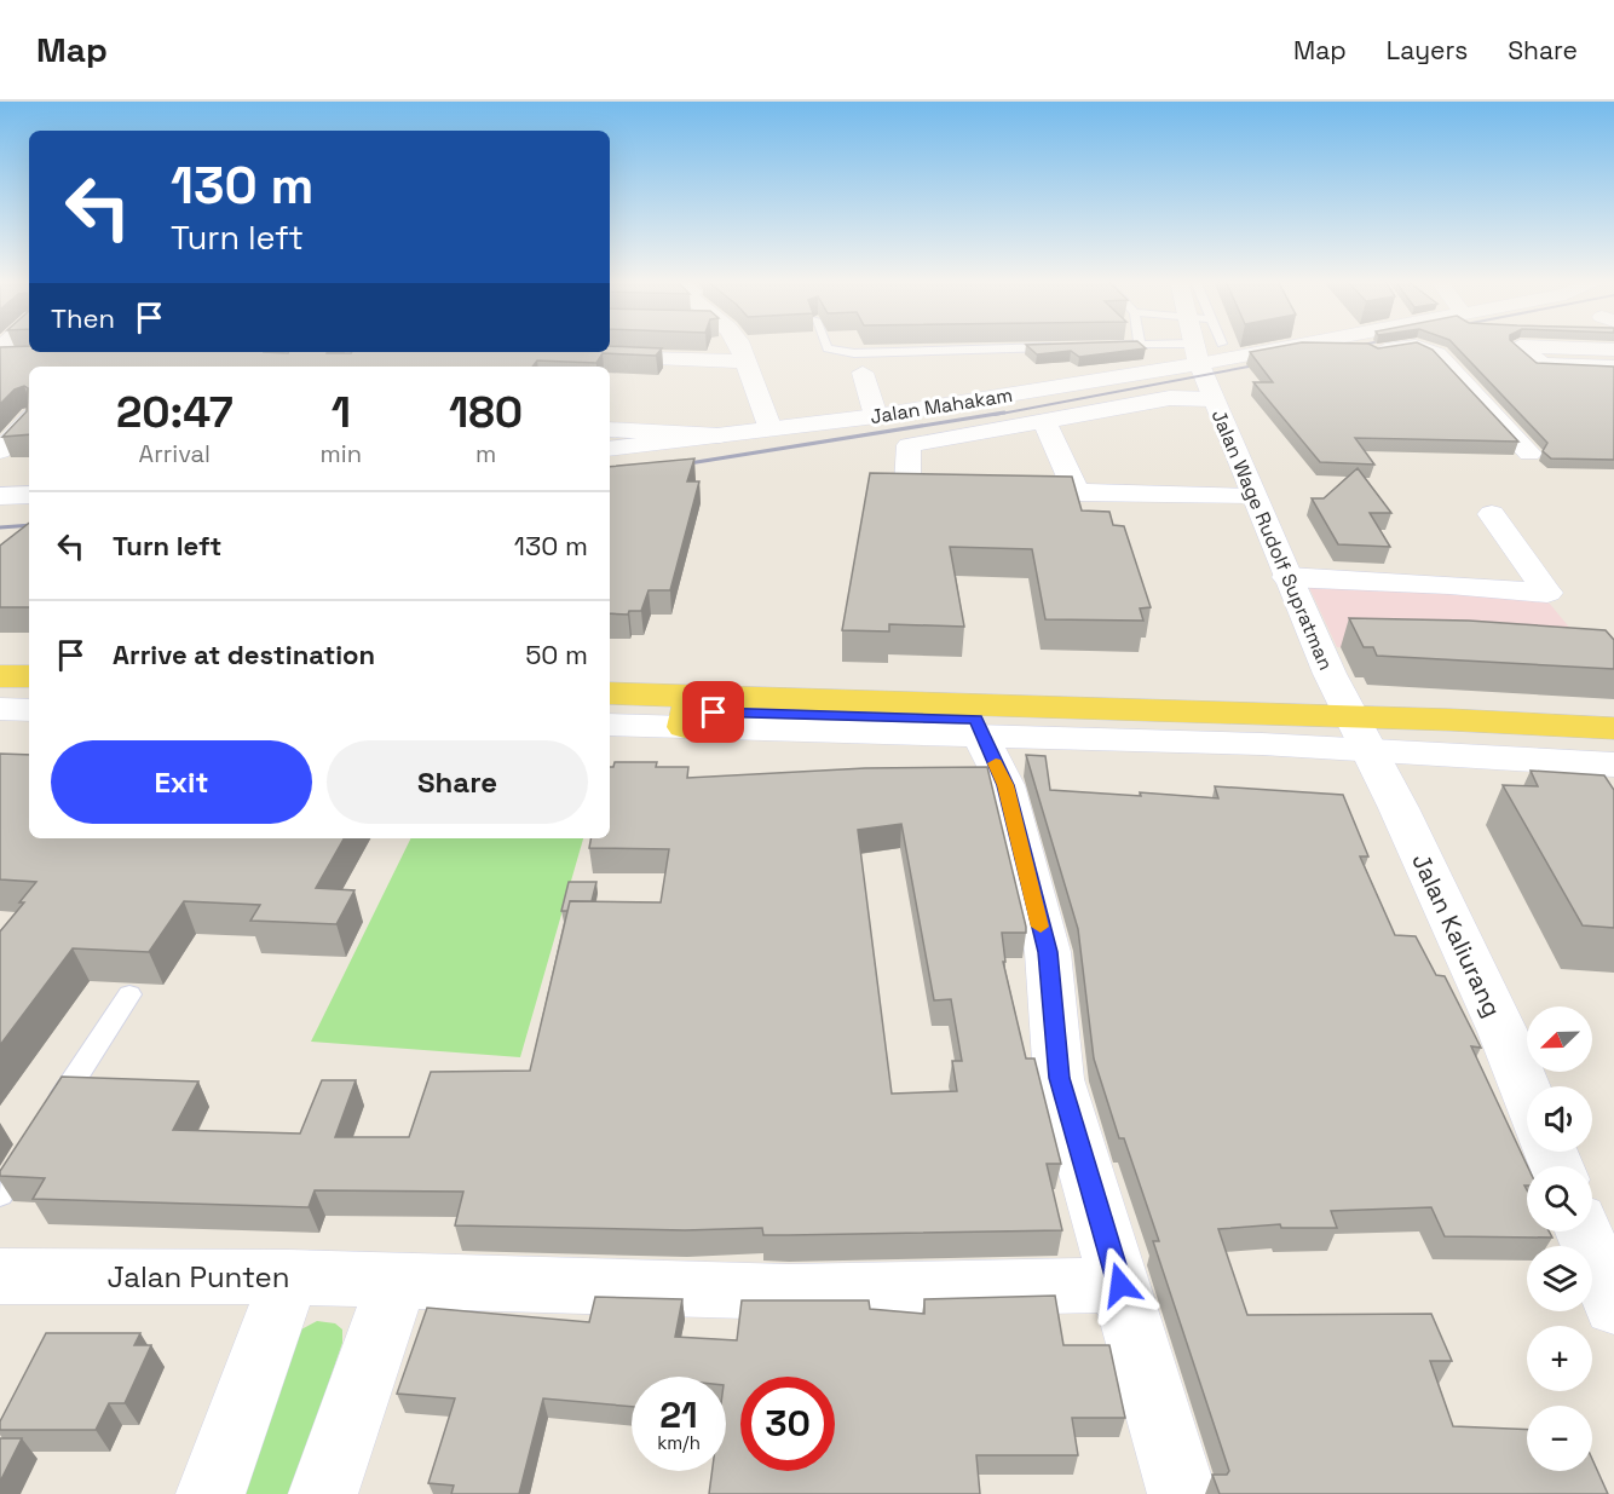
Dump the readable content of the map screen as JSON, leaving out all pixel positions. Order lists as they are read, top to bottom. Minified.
{"streets":{"street":["Jalan Mahakam","Jalan Wage Rudolf Supratman","Jalan Kaliurang","Jalan Punten"]},"crossings":[["Jalan Mahakam","Jalan Wage Rudolf Supratman"],["Jalan Wage Rudolf Supratman","Jalan Kaliurang"]],"north":"bottom left","page":{"header":"Map","nav":["Map","Layers","Share"],"turn":["130 m","Turn left"],"then":"Then","eta":["20:47","Arrival","1","min","180","m"],"list":[{"name":"Turn left","value":"130 m"},{"name":"Arrive at destination","value":"50 m"}],"buttons":["Exit","Share"],"map_buttons":["+","−"],"speed":"21 km/h","limit":"30"}}
